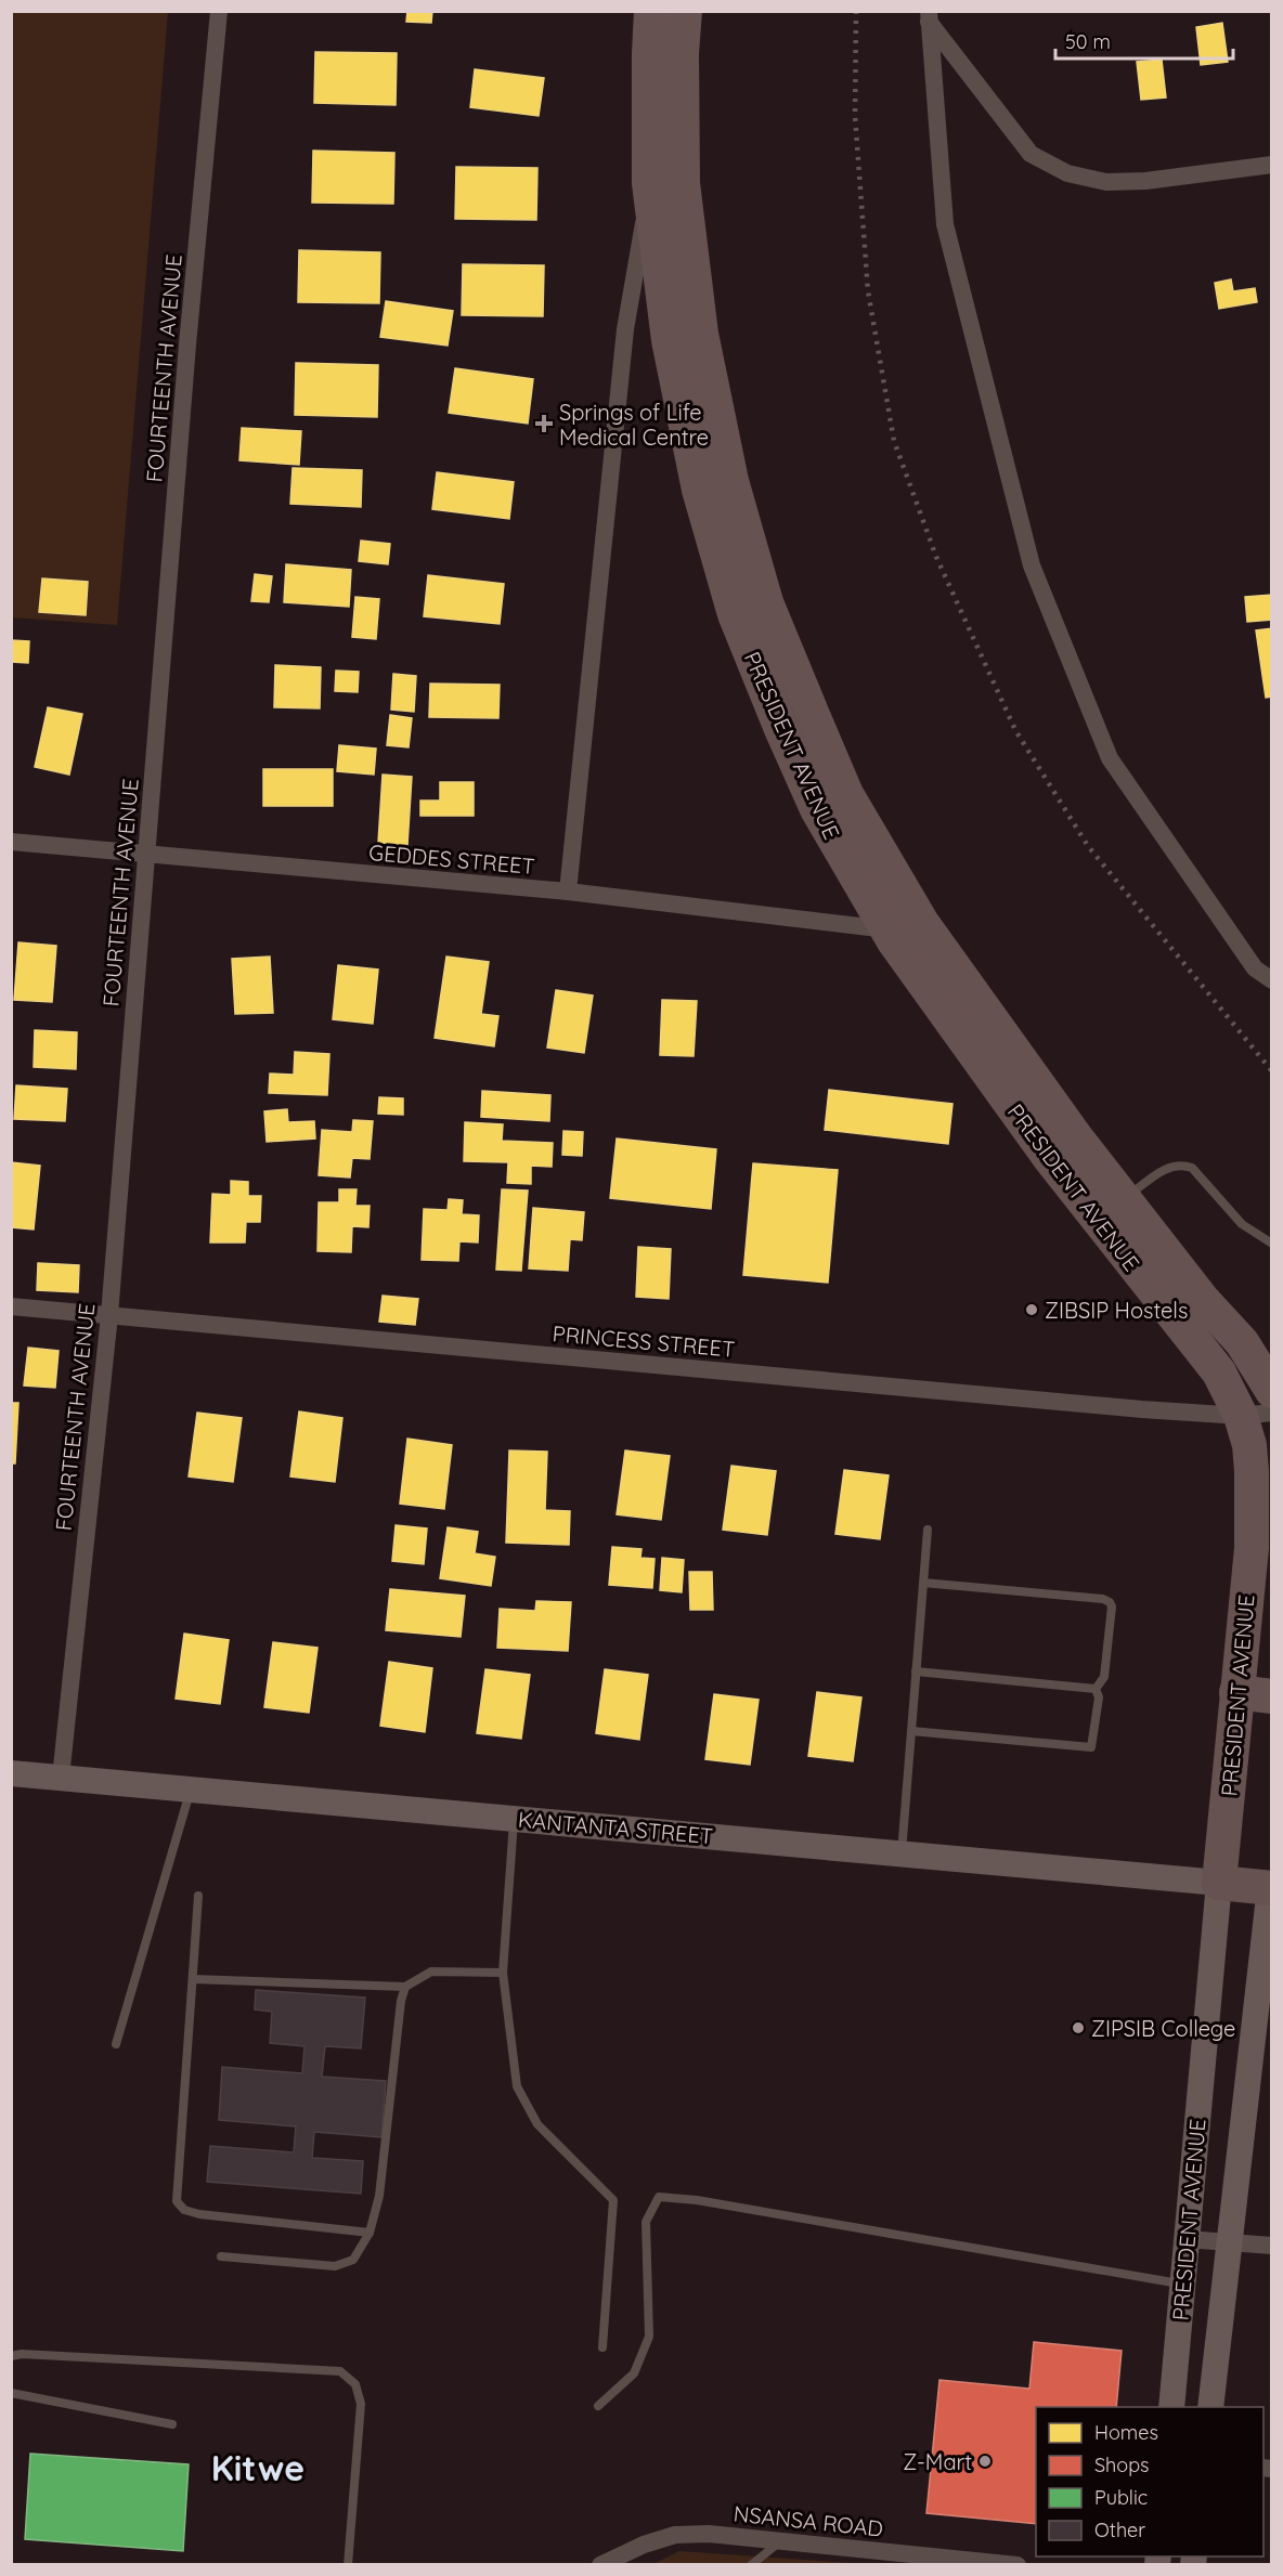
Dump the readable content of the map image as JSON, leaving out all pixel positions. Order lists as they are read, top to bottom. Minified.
{"streets":{"highway":["PRESIDENT AVENUE"],"street":["FOURTEENTH AVENUE","GEDDES STREET","PRINCESS STREET","KANTANTA STREET","NSANSA ROAD"]},"crossings":[["FOURTEENTH AVENUE","GEDDES STREET"],["FOURTEENTH AVENUE","PRINCESS STREET"],["FOURTEENTH AVENUE","KANTANTA STREET"],["PRESIDENT AVENUE","GEDDES STREET"],["PRESIDENT AVENUE","PRINCESS STREET"],["PRESIDENT AVENUE","KANTANTA STREET"]],"districts":["Kitwe"],"places":{"health":["Springs of Life Medical Centre"],"other":["ZIBSIP Hostels","ZIPSIB College","Z-Mart"]},"legend":["Homes","Shops","Public","Other"],"scale_bar":"50 m"}
